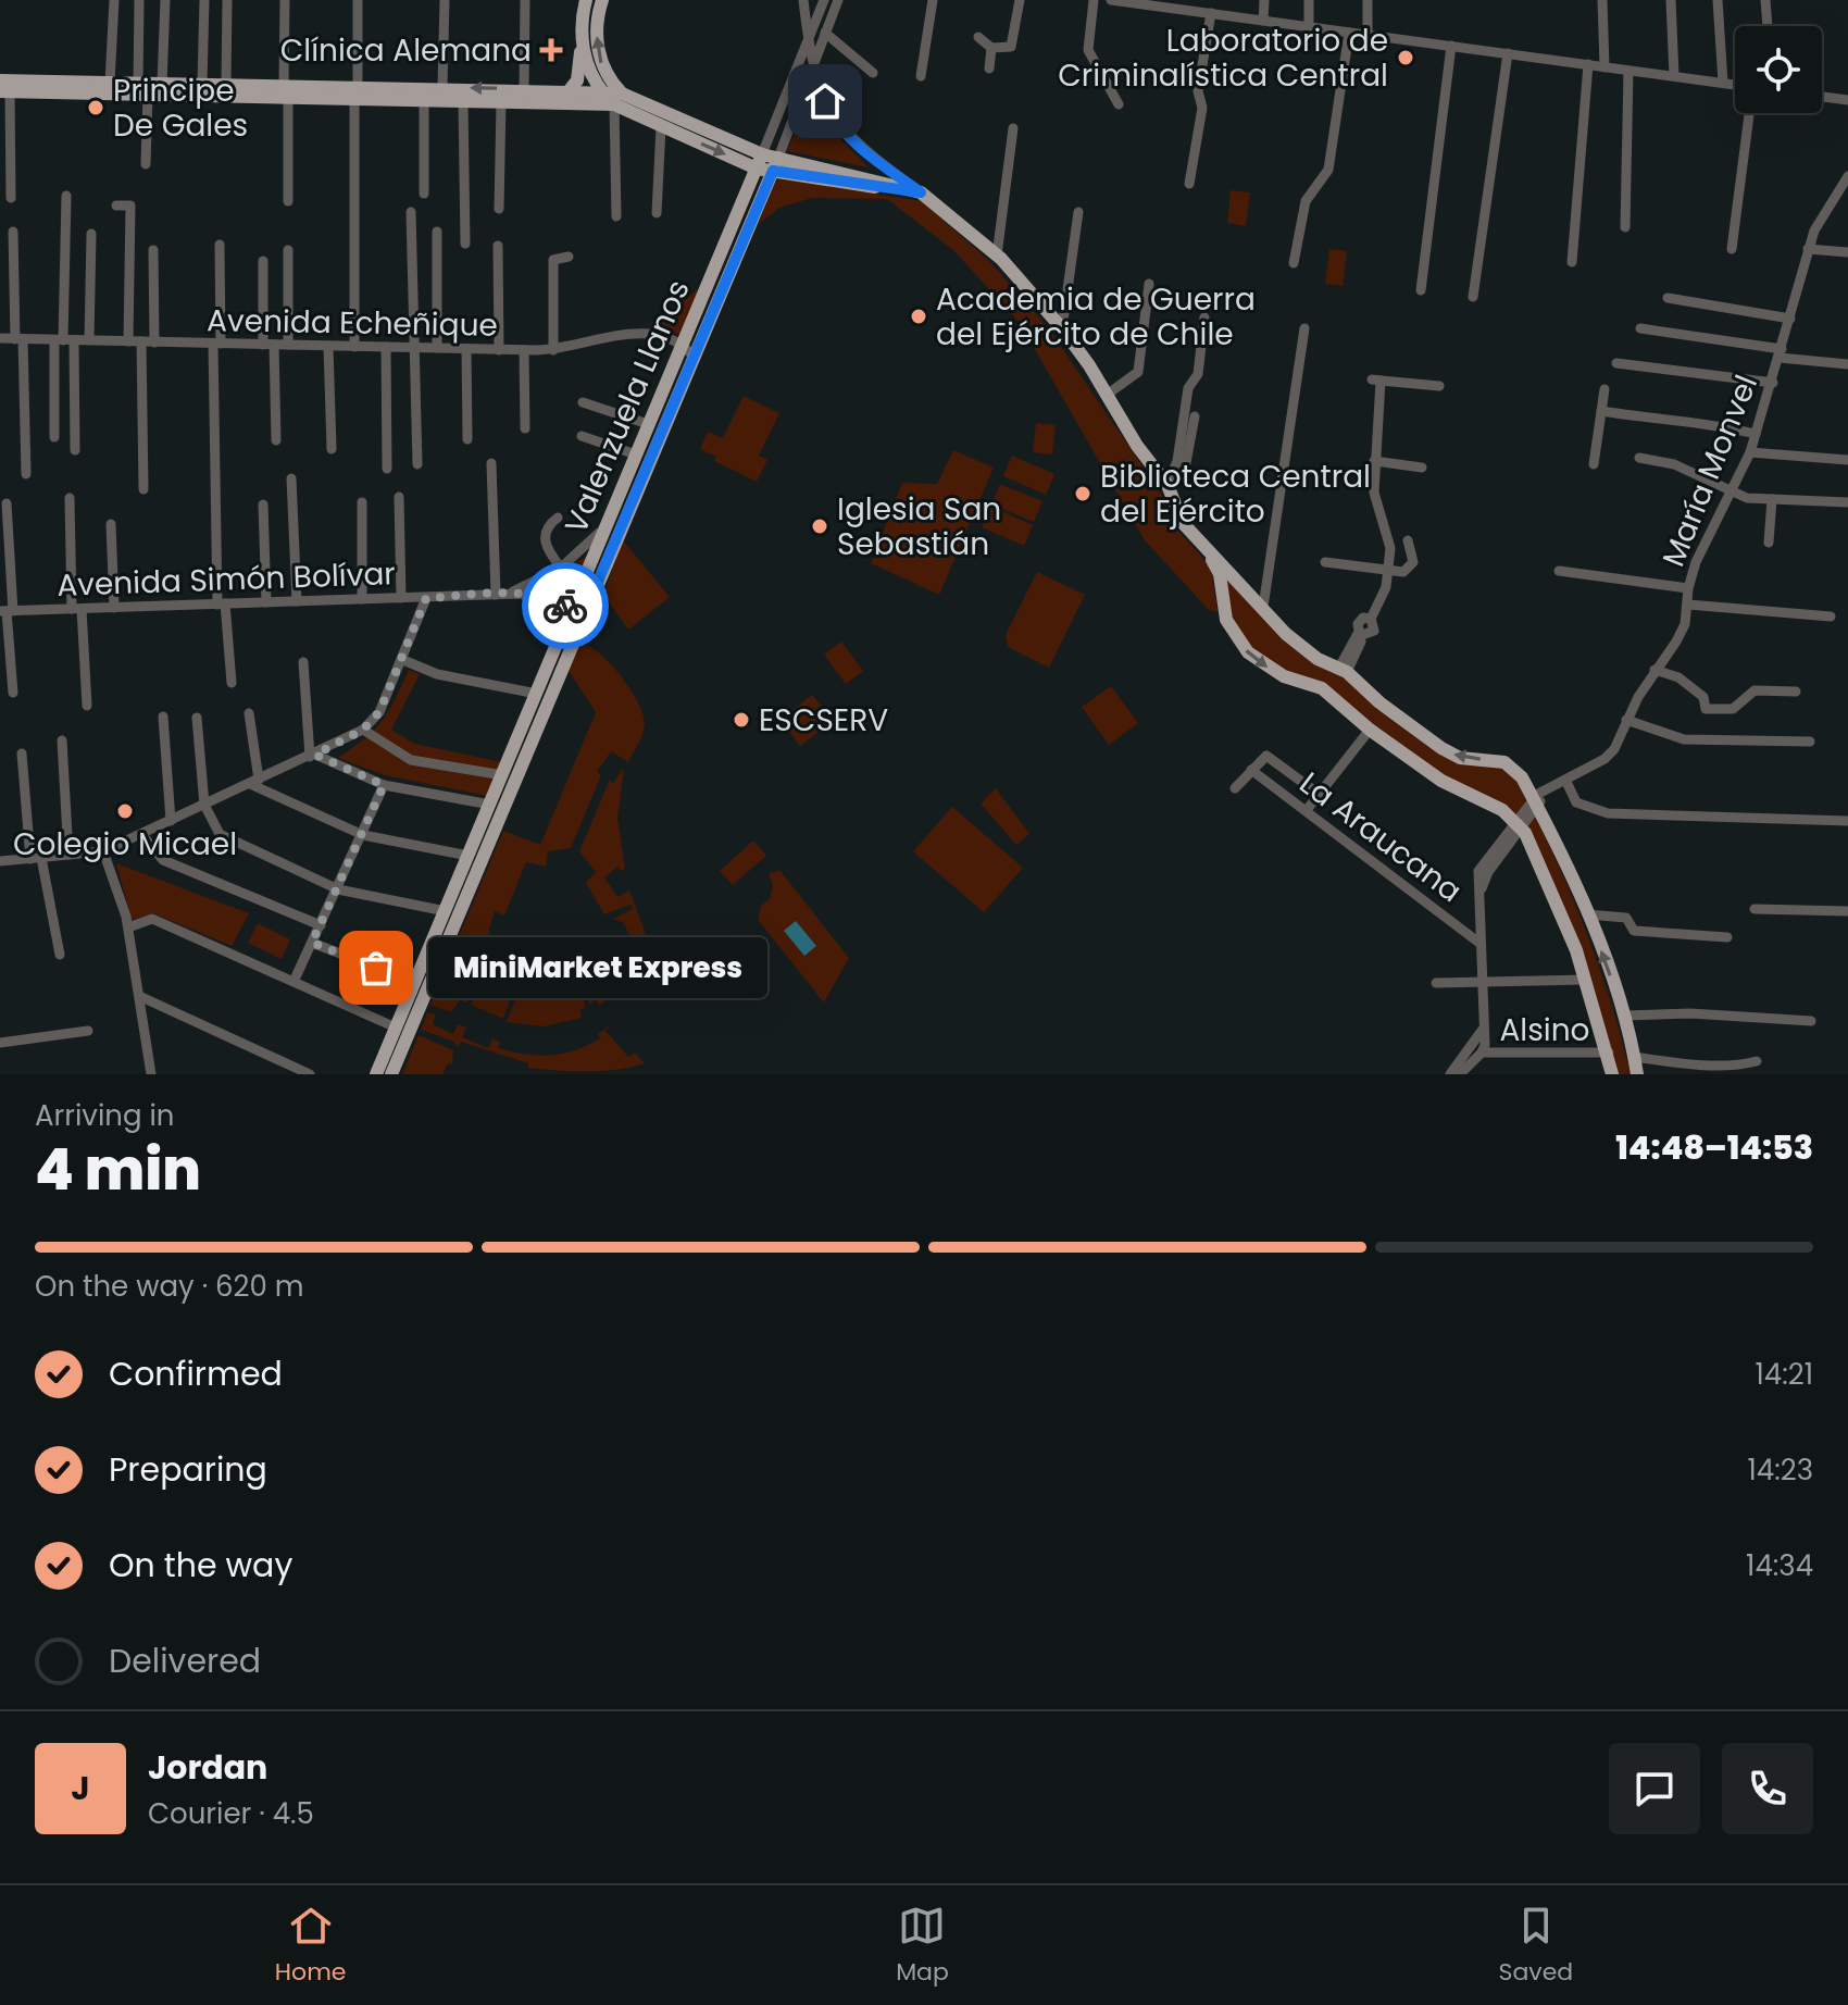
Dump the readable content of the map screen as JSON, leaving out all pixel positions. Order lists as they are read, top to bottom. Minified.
{"streets":{"main road":["Valenzuela Llanos"],"street":["Avenida Echeñique","María Monvel","Avenida Simón Bolívar","La Araucana","Alsino"]},"crossings":[["Avenida Echeñique","Valenzuela Llanos"],["Valenzuela Llanos","Avenida Simón Bolívar"]],"places":{"health":["Clínica Alemana"],"other":["Laboratorio de Criminalística Central","Principe De Gales","Academia de Guerra del Ejército de Chile","Biblioteca Central del Ejército","Iglesia San Sebastián","ESCSERV","Colegio Micael","MiniMarket Express"]},"page":{"bubble":"MiniMarket Express","heading":["4 min","Arriving in","14:48–14:53"],"panel":["Jordan","Courier · 4.5"],"bar":"On the way · 620 m","list":[["Confirmed","14:21"],["Preparing","14:23"],["On the way","14:34"],"Delivered"],"round":"J","tabs":["Home","Map","Saved"]}}
